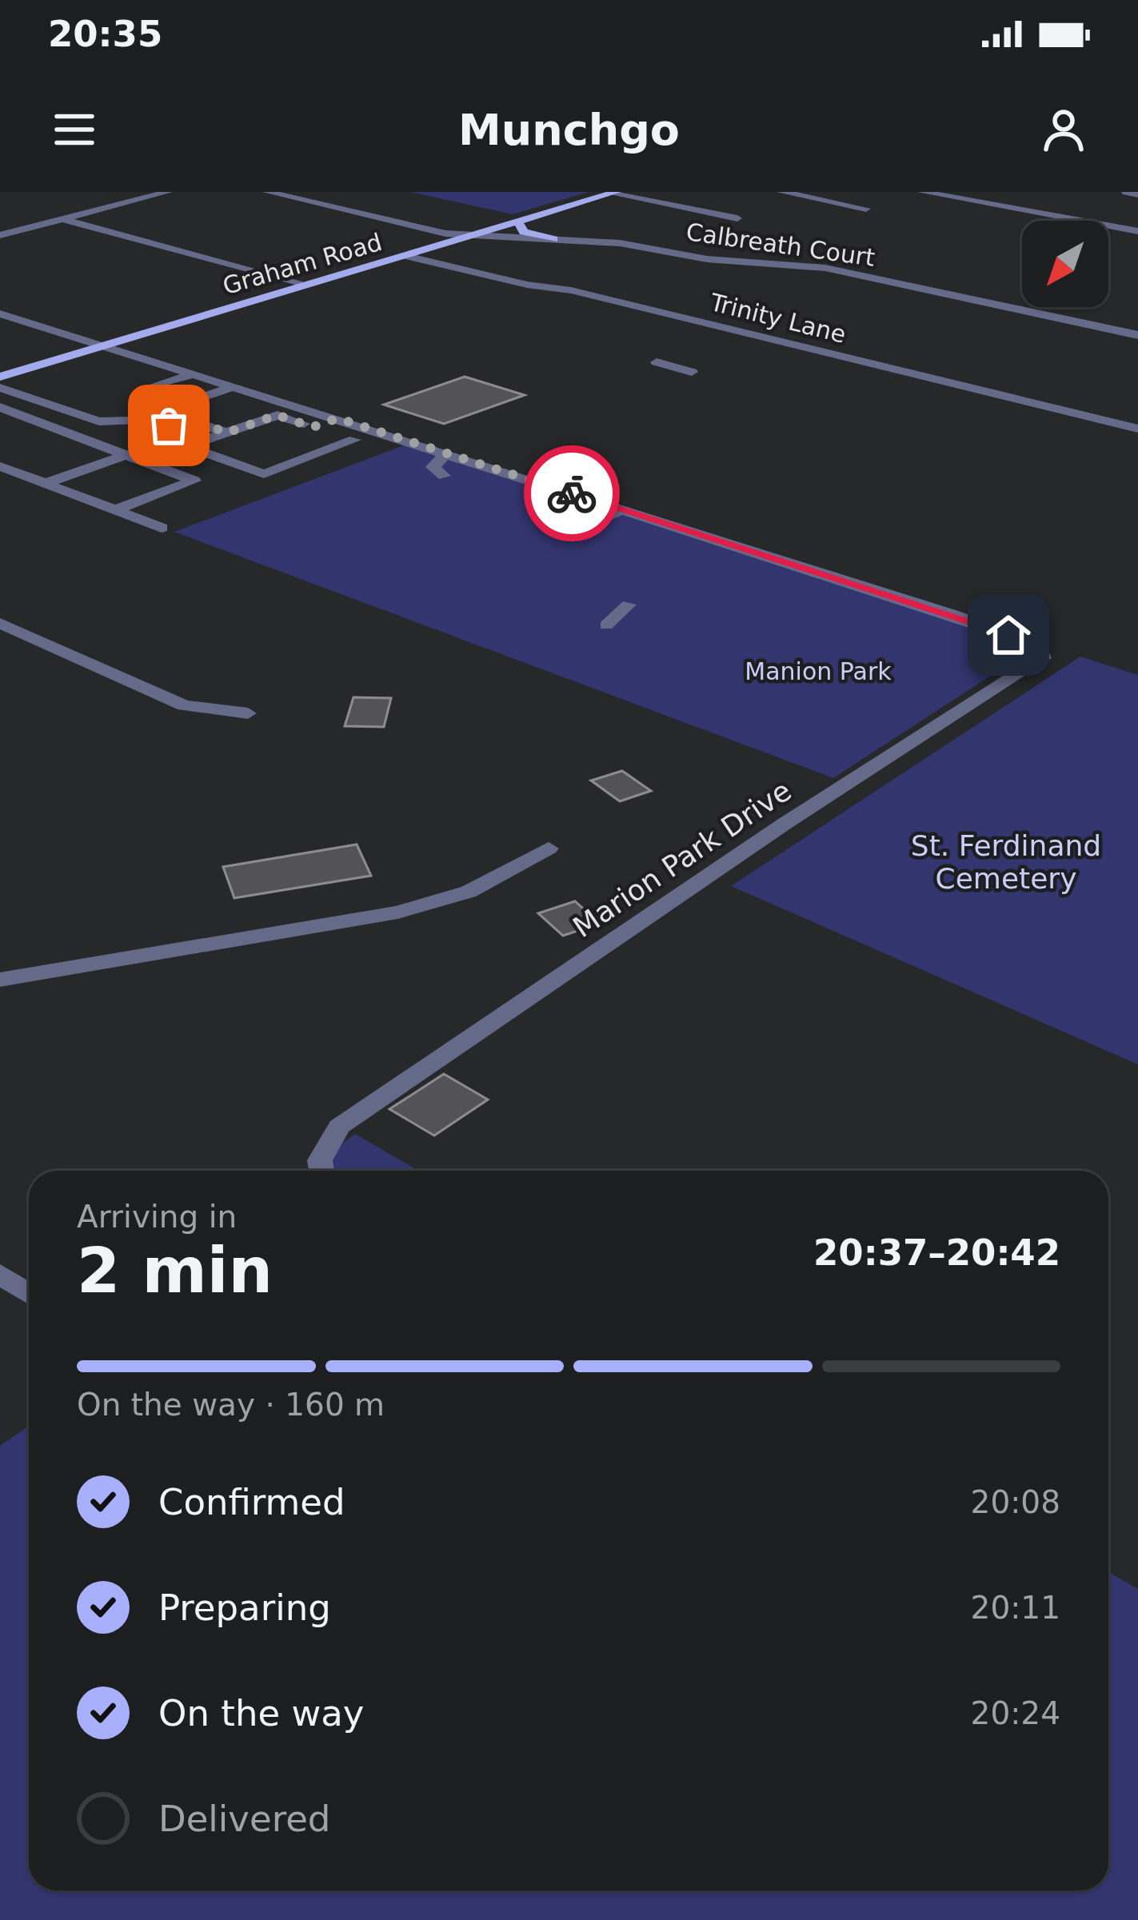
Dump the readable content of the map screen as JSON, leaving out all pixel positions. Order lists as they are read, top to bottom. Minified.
{"streets":{"main road":["Graham Road"],"street":["Calbreath Court","Trinity Lane","Marion Park Drive"]},"crossings":[["Calbreath Court","Graham Road"],["Graham Road","Trinity Lane"]],"parks":["Manion Park","St. Ferdinand Cemetery"],"north":"bottom left","page":{"status":"20:35","header":"Munchgo","heading":["2 min","Arriving in","20:37–20:42"],"bar":"On the way · 160 m","list":[["Confirmed","20:08"],["Preparing","20:11"],["On the way","20:24"],"Delivered"]}}
